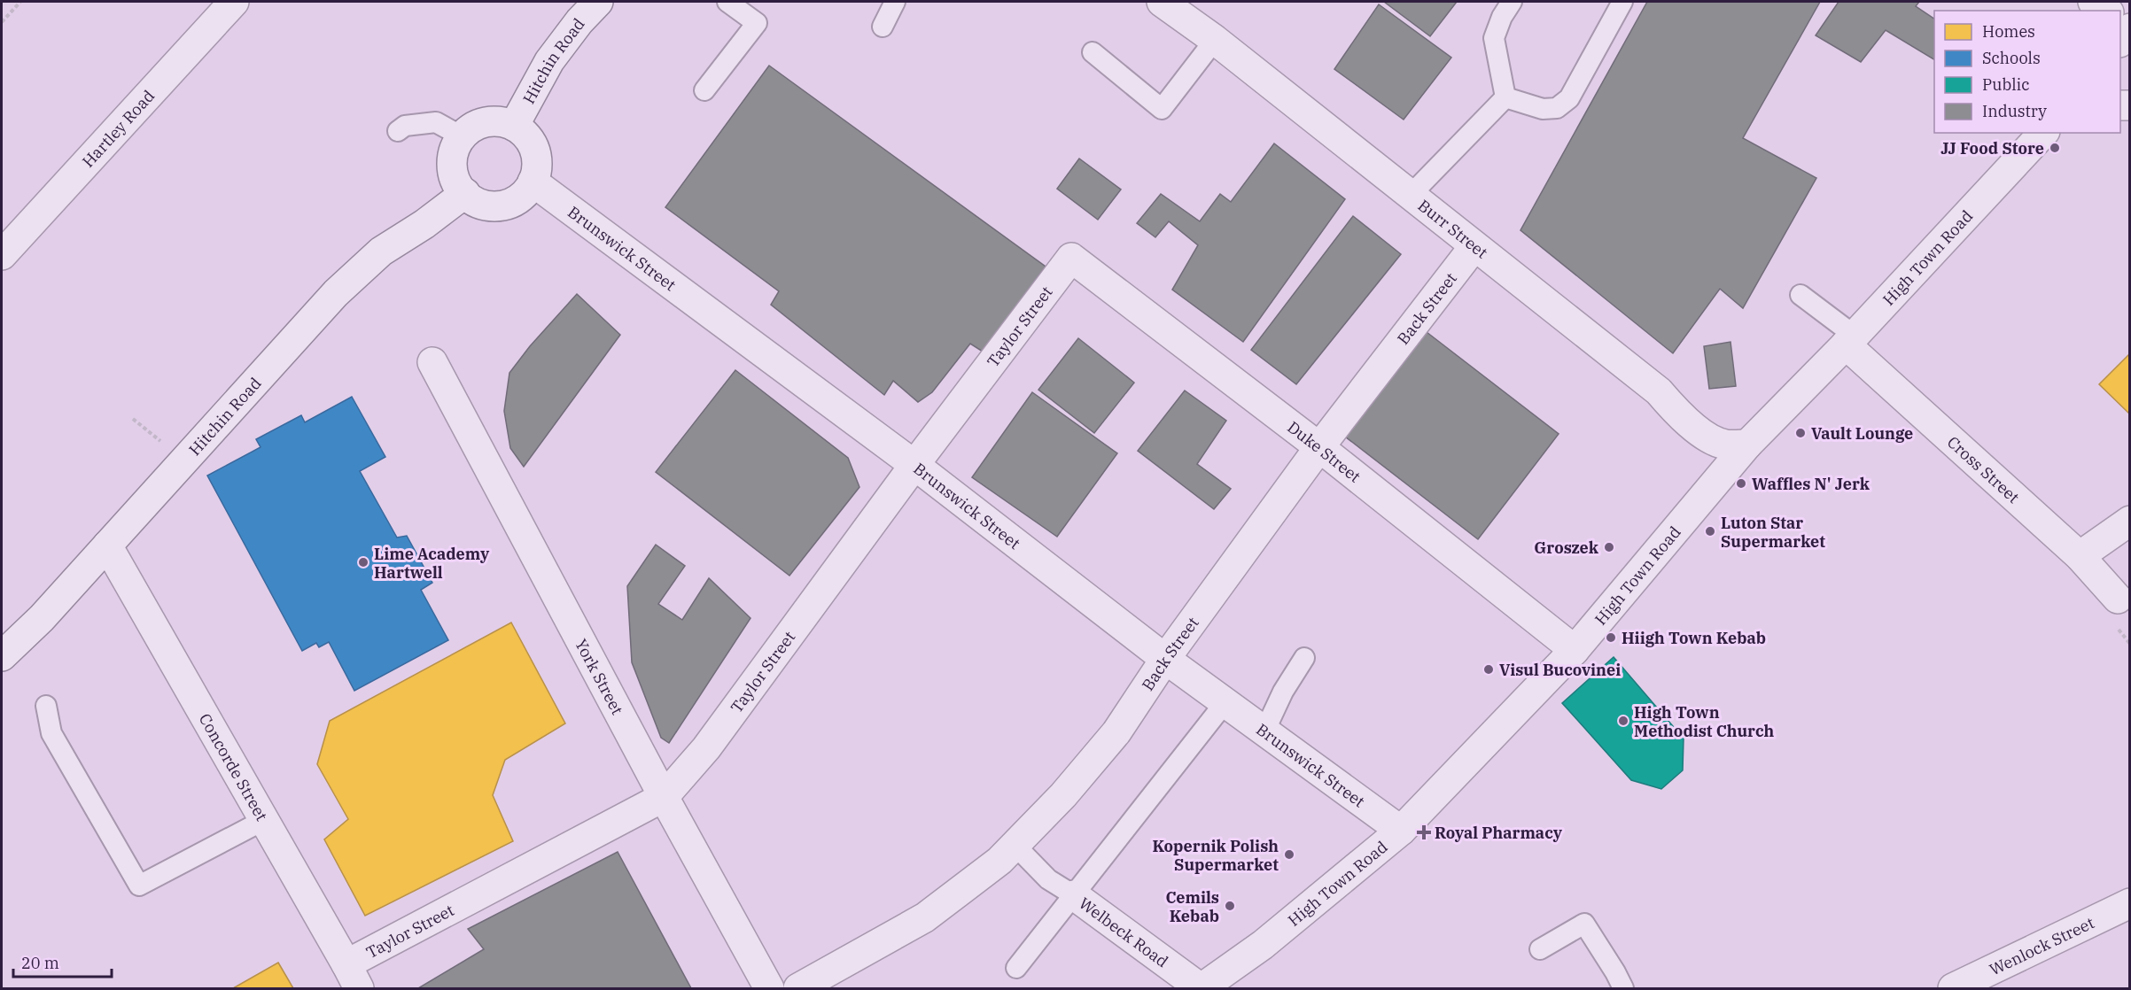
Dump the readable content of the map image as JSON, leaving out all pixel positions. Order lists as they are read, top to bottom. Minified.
{"streets":{"street":["Hitchin Road","Hartley Road","Burr Street","Brunswick Street","High Town Road","Back Street","Taylor Street","Duke Street","Cross Street","York Street","Concorde Street","Welbeck Road","Wenlock Street"]},"crossings":[["Hitchin Road","Brunswick Street"],["Hitchin Road","Concorde Street"],["Burr Street","High Town Road"],["Burr Street","Back Street"],["Brunswick Street","High Town Road"],["Brunswick Street","Back Street"],["Brunswick Street","Taylor Street"],["High Town Road","Duke Street"],["High Town Road","Cross Street"],["High Town Road","Welbeck Road"],["Back Street","Duke Street"],["Taylor Street","Duke Street"],["Taylor Street","York Street"],["Taylor Street","Concorde Street"]],"places":{"other":["JJ Food Store","Vault Lounge","Waffles N' Jerk","Luton Star Supermarket","Groszek","Lime Academy Hartwell","Hiigh Town Kebab","Visul Bucovinei","High Town Methodist Church","Kopernik Polish Supermarket","Cemils Kebab"],"health":["Royal Pharmacy"]},"legend":["Homes","Schools","Public","Industry"],"scale_bar":"20 m"}
